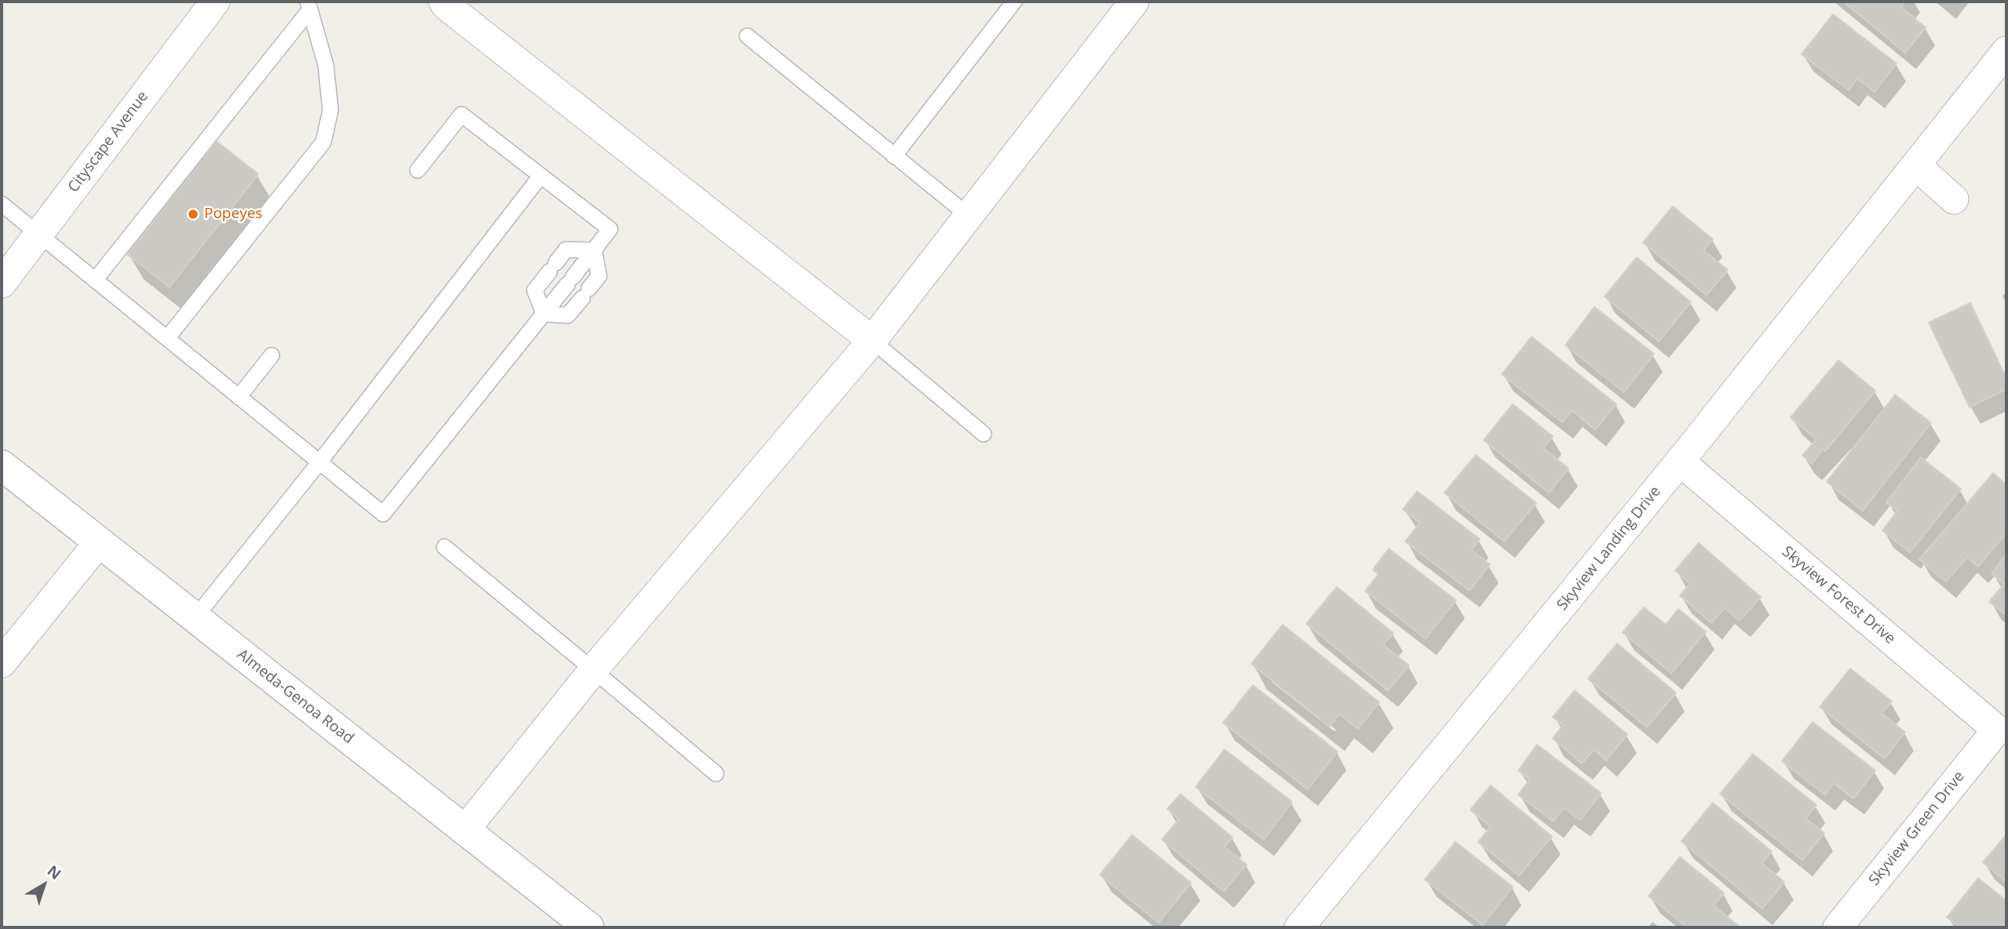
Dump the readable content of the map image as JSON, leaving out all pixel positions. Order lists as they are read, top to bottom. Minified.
{"streets":{"main road":["Almeda-Genoa Road"],"street":["Cityscape Avenue","Skyview Landing Drive","Skyview Forest Drive","Skyview Green Drive"]},"crossings":[["Skyview Landing Drive","Skyview Forest Drive"],["Skyview Forest Drive","Skyview Green Drive"]],"places":["Popeyes"],"north":"top right"}
